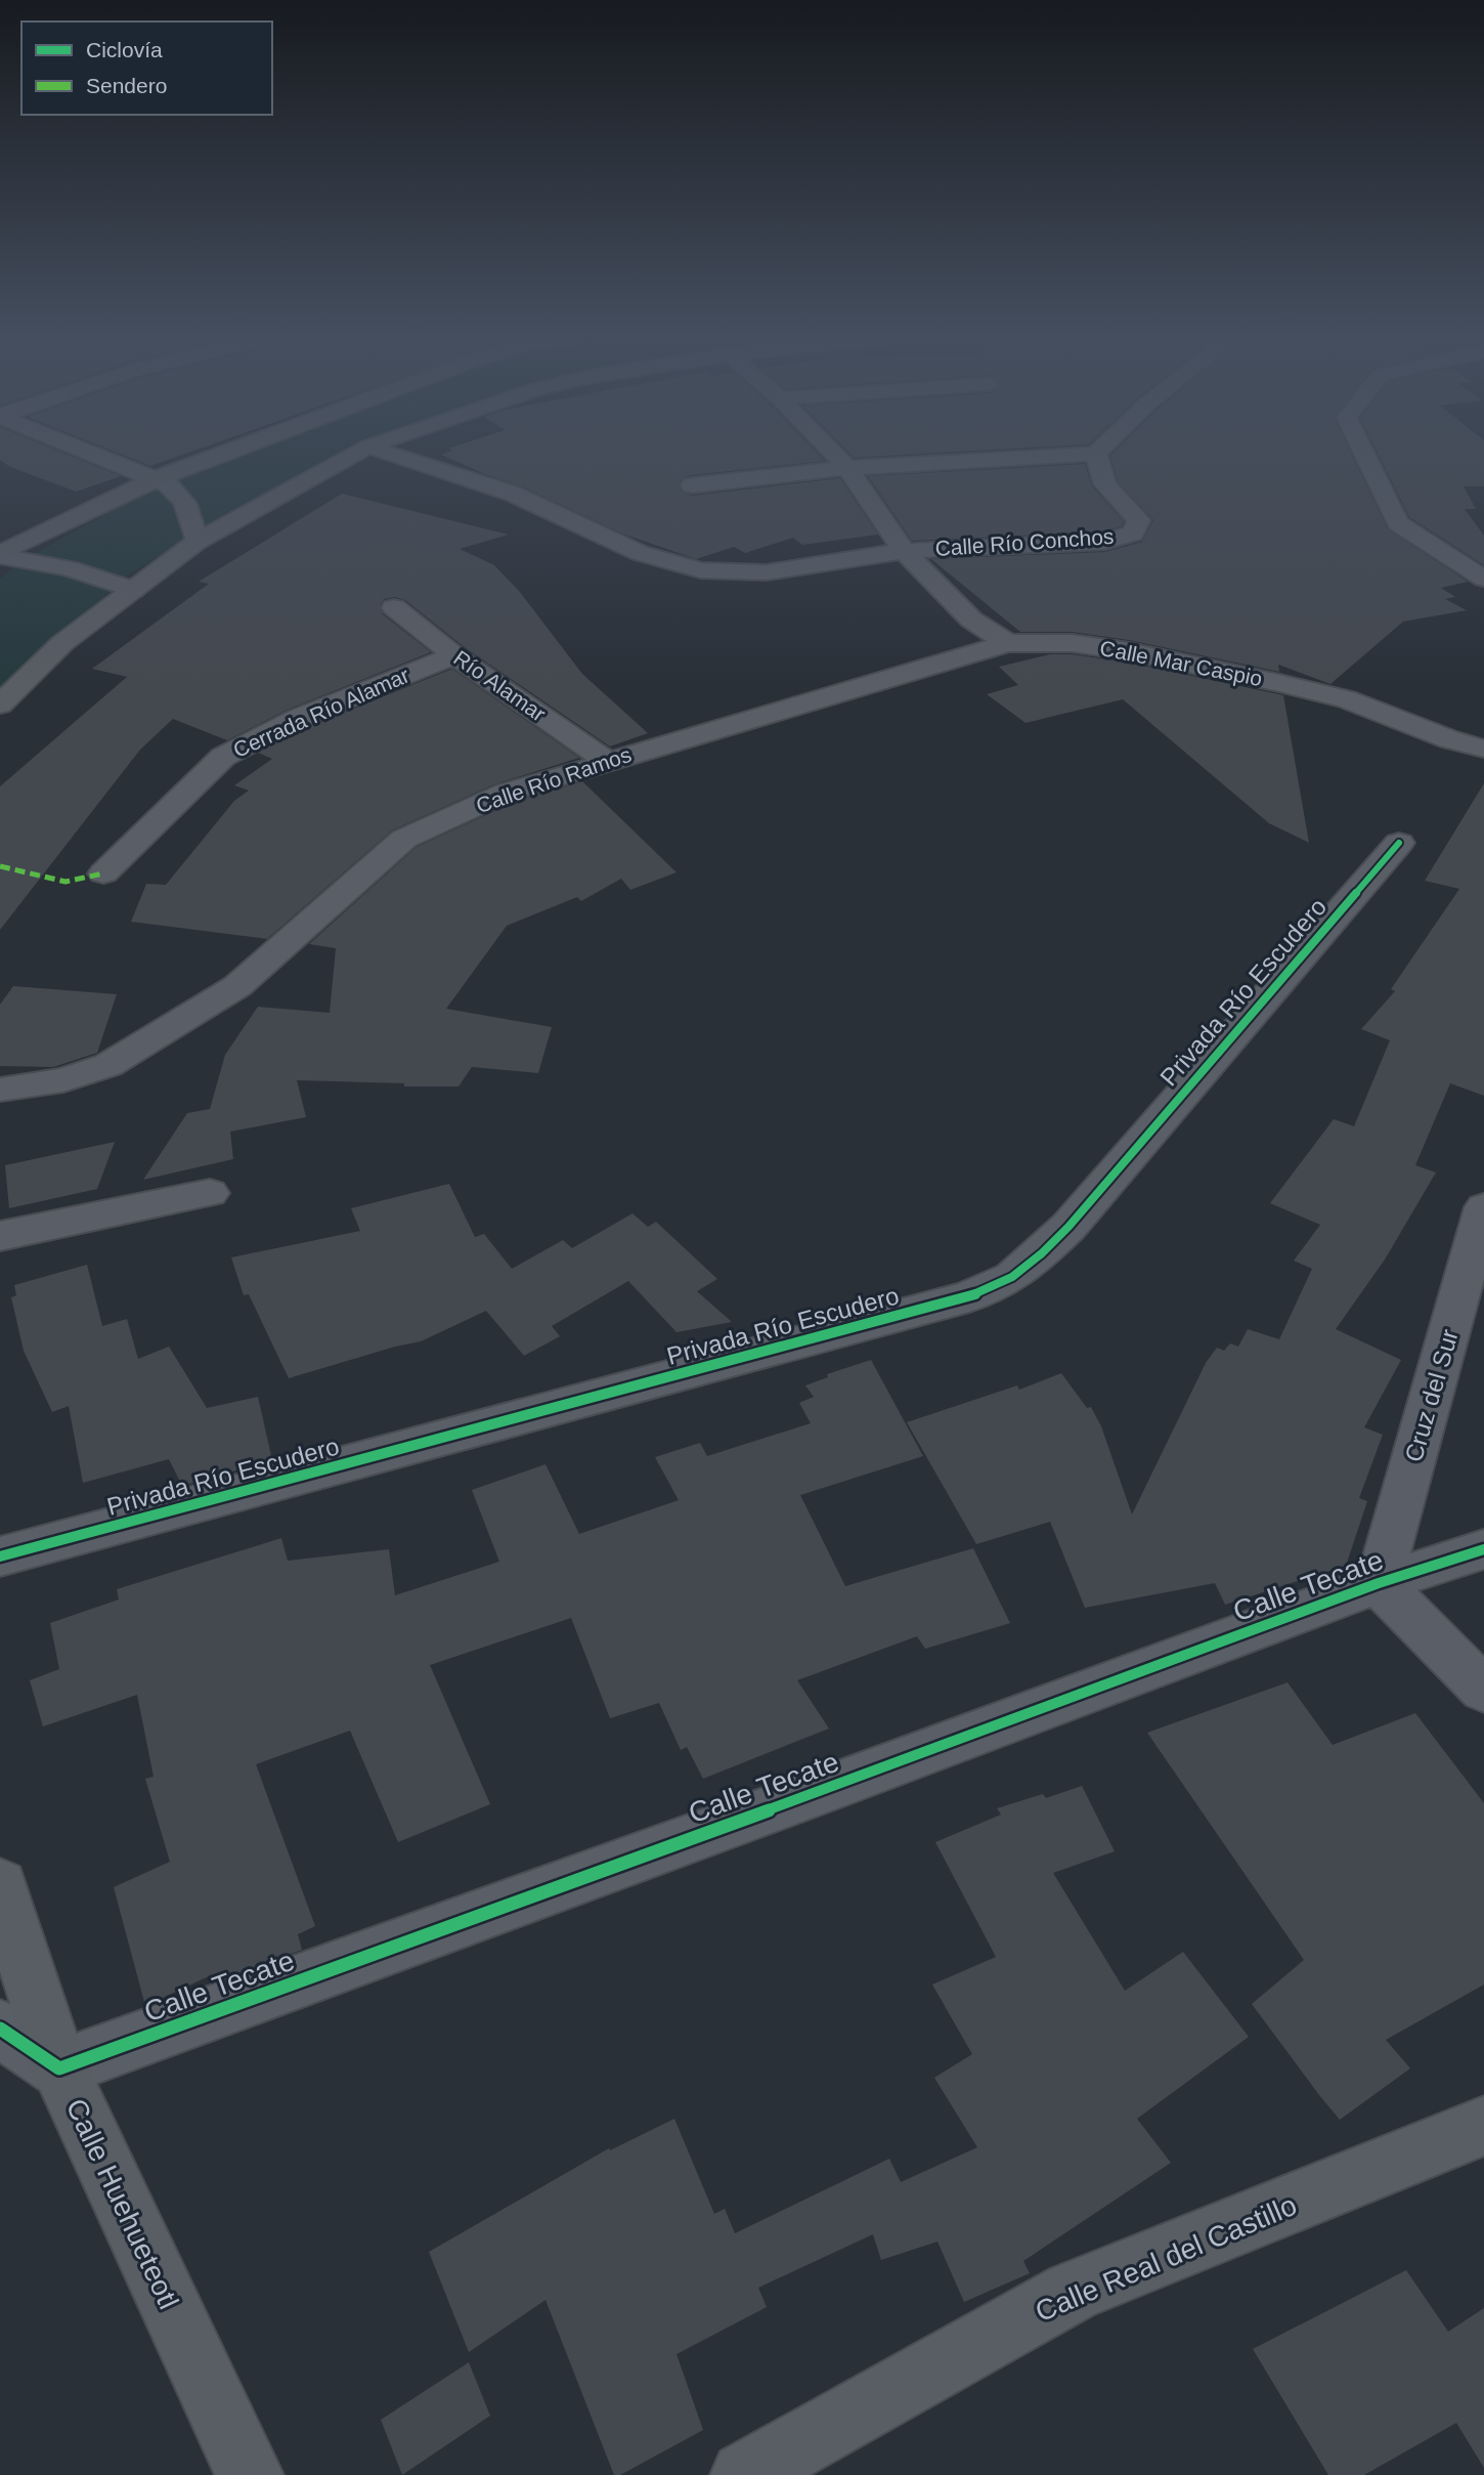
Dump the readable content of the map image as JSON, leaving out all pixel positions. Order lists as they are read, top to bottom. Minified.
{"streets":{"street":["Calle Río Conchos","Calle Mar Caspio","Río Alamar","Cerrada Río Alamar","Calle Río Ramos","Privada Río Escudero","Cruz del Sur","Calle Tecate","Calle Huehueteotl","Calle Real del Castillo"]},"crossings":[["Calle Mar Caspio","Calle Río Ramos"],["Río Alamar","Cerrada Río Alamar"],["Río Alamar","Calle Río Ramos"],["Cruz del Sur","Calle Tecate"],["Calle Tecate","Calle Huehueteotl"]],"legend":["Ciclovía","Sendero"]}
